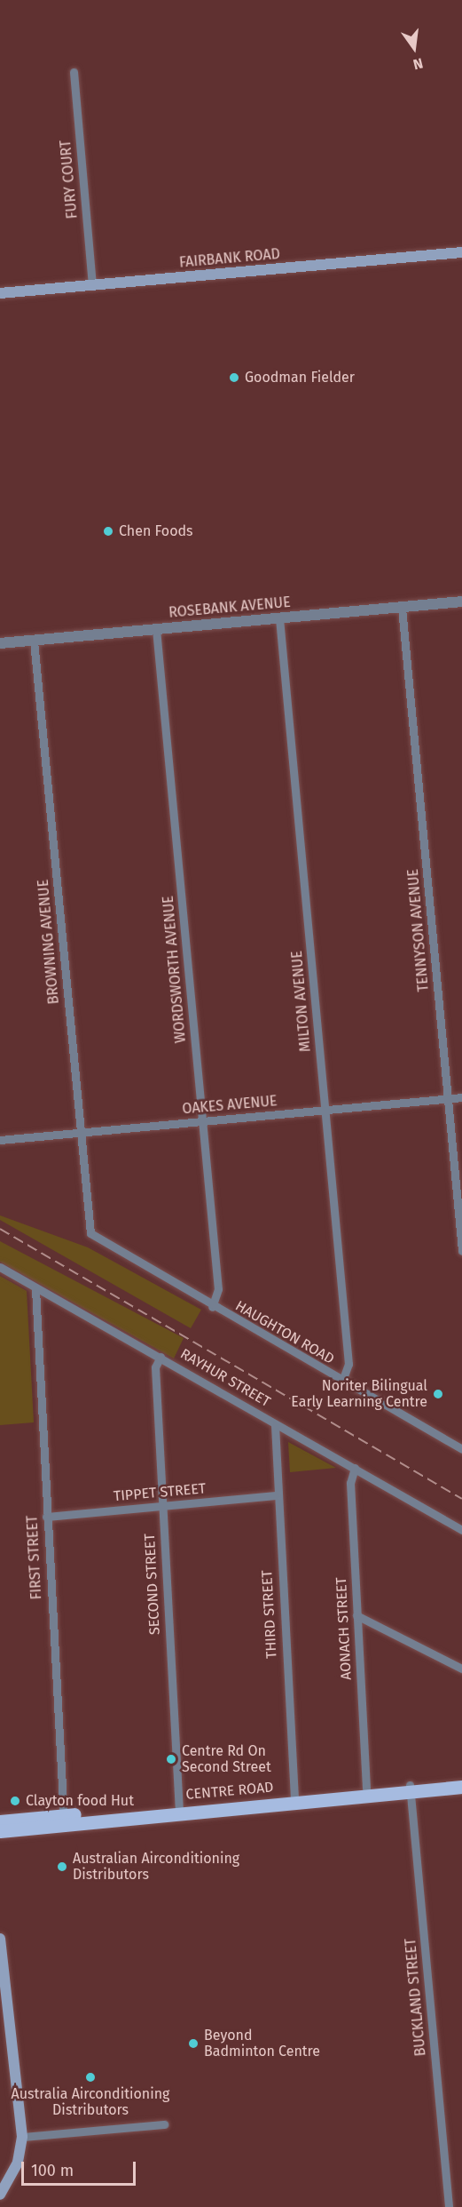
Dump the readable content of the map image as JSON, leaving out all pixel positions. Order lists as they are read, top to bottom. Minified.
{"streets":{"main road":["FAIRBANK ROAD","CENTRE ROAD"],"street":["FURY COURT","ROSEBANK AVENUE","TENNYSON AVENUE","BROWNING AVENUE","WORDSWORTH AVENUE","MILTON AVENUE","OAKES AVENUE","HAUGHTON ROAD","RAYHUR STREET","TIPPET STREET","FIRST STREET","SECOND STREET","THIRD STREET","AONACH STREET","BUCKLAND STREET"]},"crossings":[["FURY COURT","FAIRBANK ROAD"],["ROSEBANK AVENUE","TENNYSON AVENUE"],["ROSEBANK AVENUE","BROWNING AVENUE"],["ROSEBANK AVENUE","WORDSWORTH AVENUE"],["ROSEBANK AVENUE","MILTON AVENUE"],["TENNYSON AVENUE","OAKES AVENUE"],["BROWNING AVENUE","OAKES AVENUE"],["BROWNING AVENUE","HAUGHTON ROAD"],["WORDSWORTH AVENUE","OAKES AVENUE"],["WORDSWORTH AVENUE","HAUGHTON ROAD"],["MILTON AVENUE","OAKES AVENUE"],["MILTON AVENUE","HAUGHTON ROAD"],["RAYHUR STREET","FIRST STREET"],["RAYHUR STREET","SECOND STREET"],["RAYHUR STREET","THIRD STREET"],["RAYHUR STREET","AONACH STREET"],["TIPPET STREET","FIRST STREET"],["TIPPET STREET","SECOND STREET"],["TIPPET STREET","THIRD STREET"],["FIRST STREET","CENTRE ROAD"],["SECOND STREET","CENTRE ROAD"],["THIRD STREET","CENTRE ROAD"],["AONACH STREET","CENTRE ROAD"],["CENTRE ROAD","BUCKLAND STREET"]],"places":["Goodman Fielder","Chen Foods","Noriter Bilingual Early Learning Centre","Centre Rd On Second Street","Clayton food Hut","Australian Airconditioning Distributors","Beyond Badminton Centre","Australia Airconditioning Distributors"],"scale_bar":"100 m","north":"bottom"}
